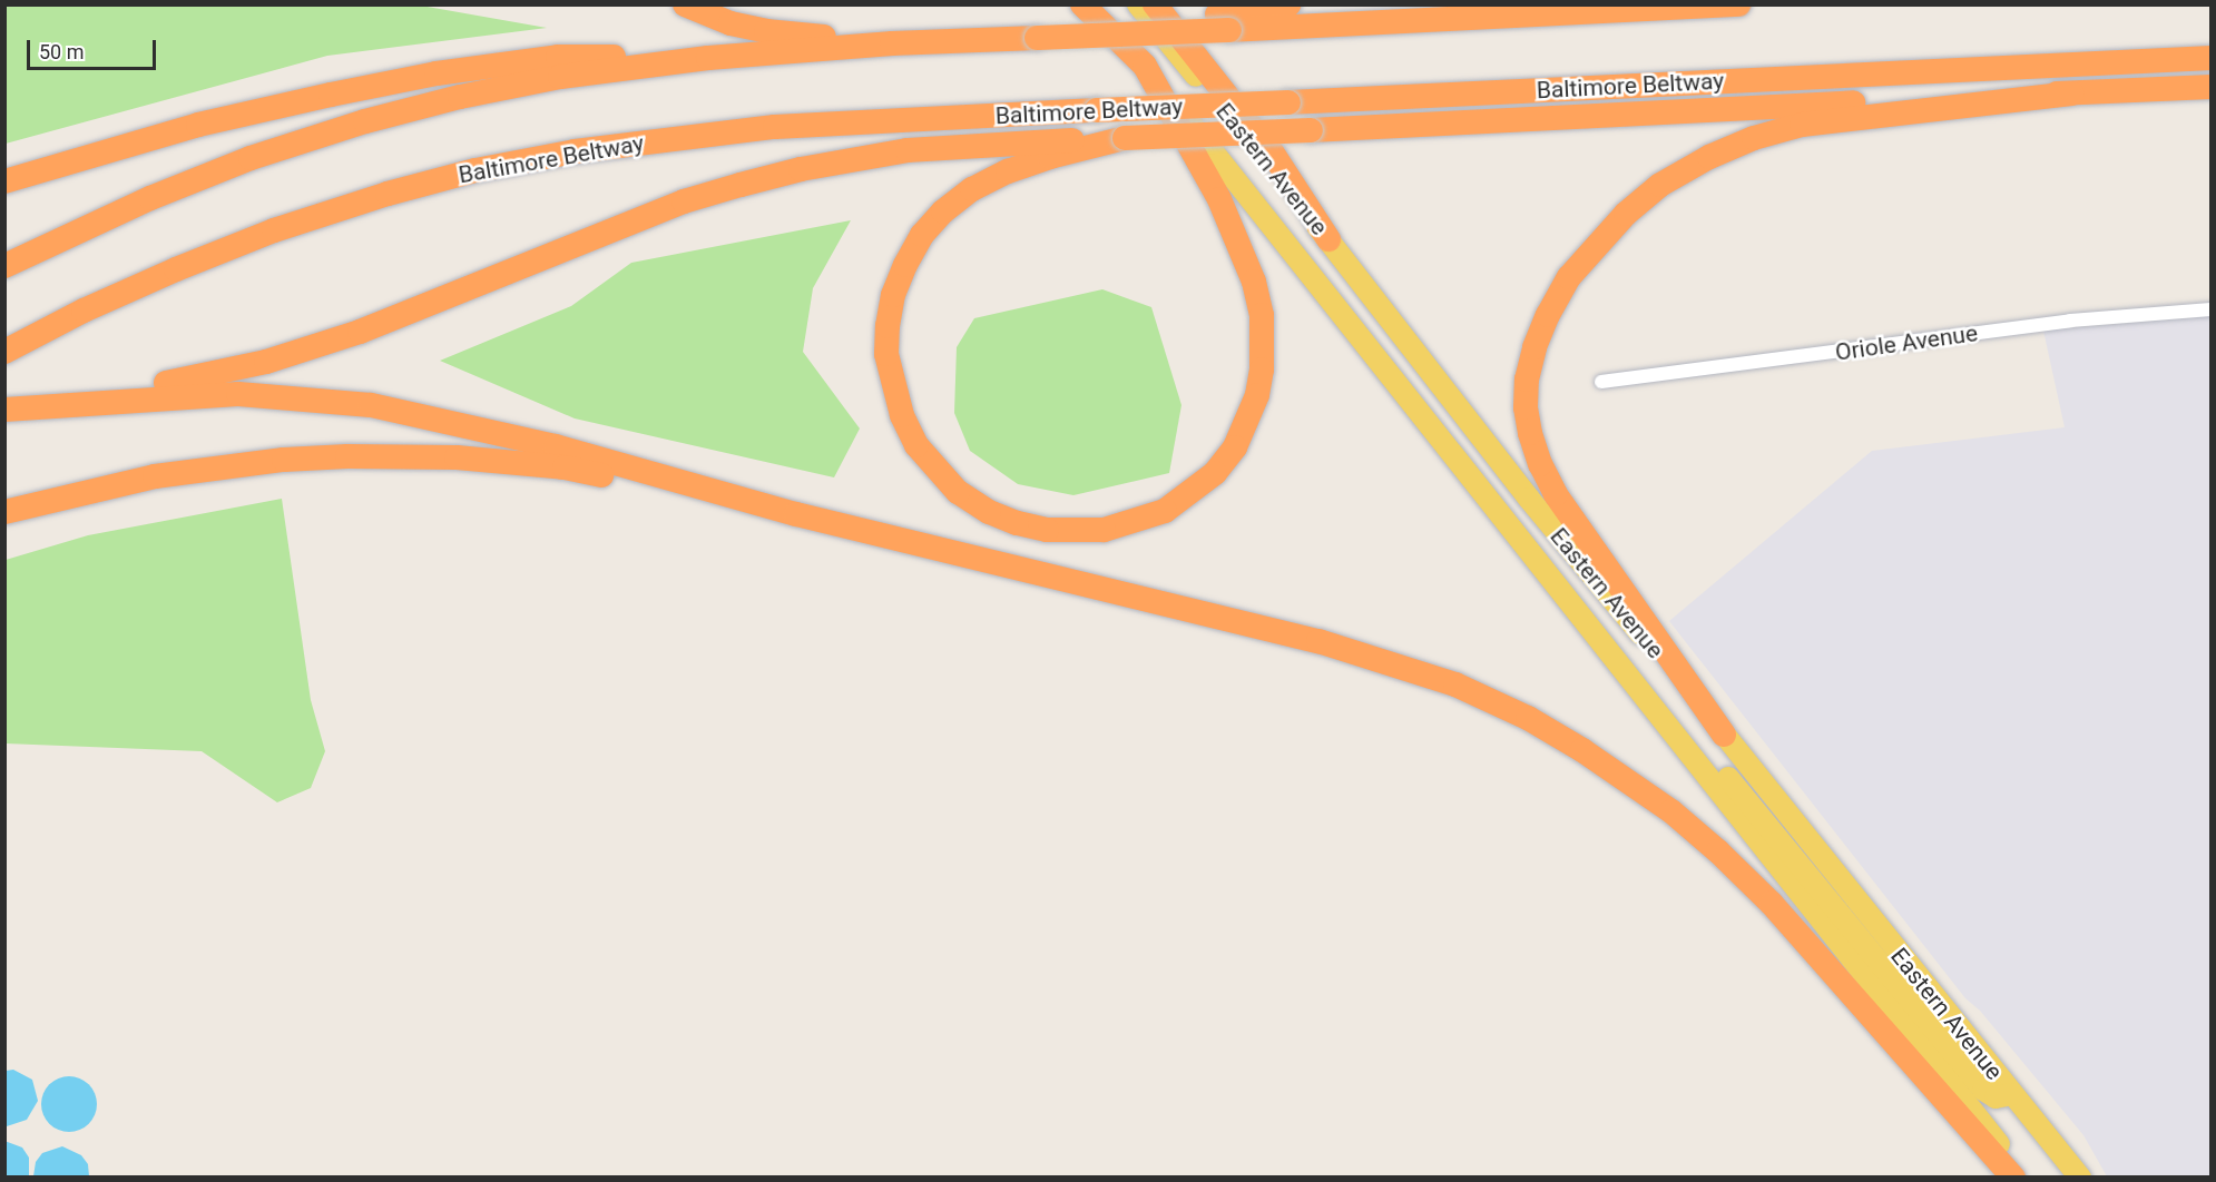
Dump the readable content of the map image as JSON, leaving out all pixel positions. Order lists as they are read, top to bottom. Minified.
{"streets":{"highway":["Baltimore Beltway"],"main road":["Eastern Avenue"],"street":["Oriole Avenue"]},"scale_bar":"50 m"}
